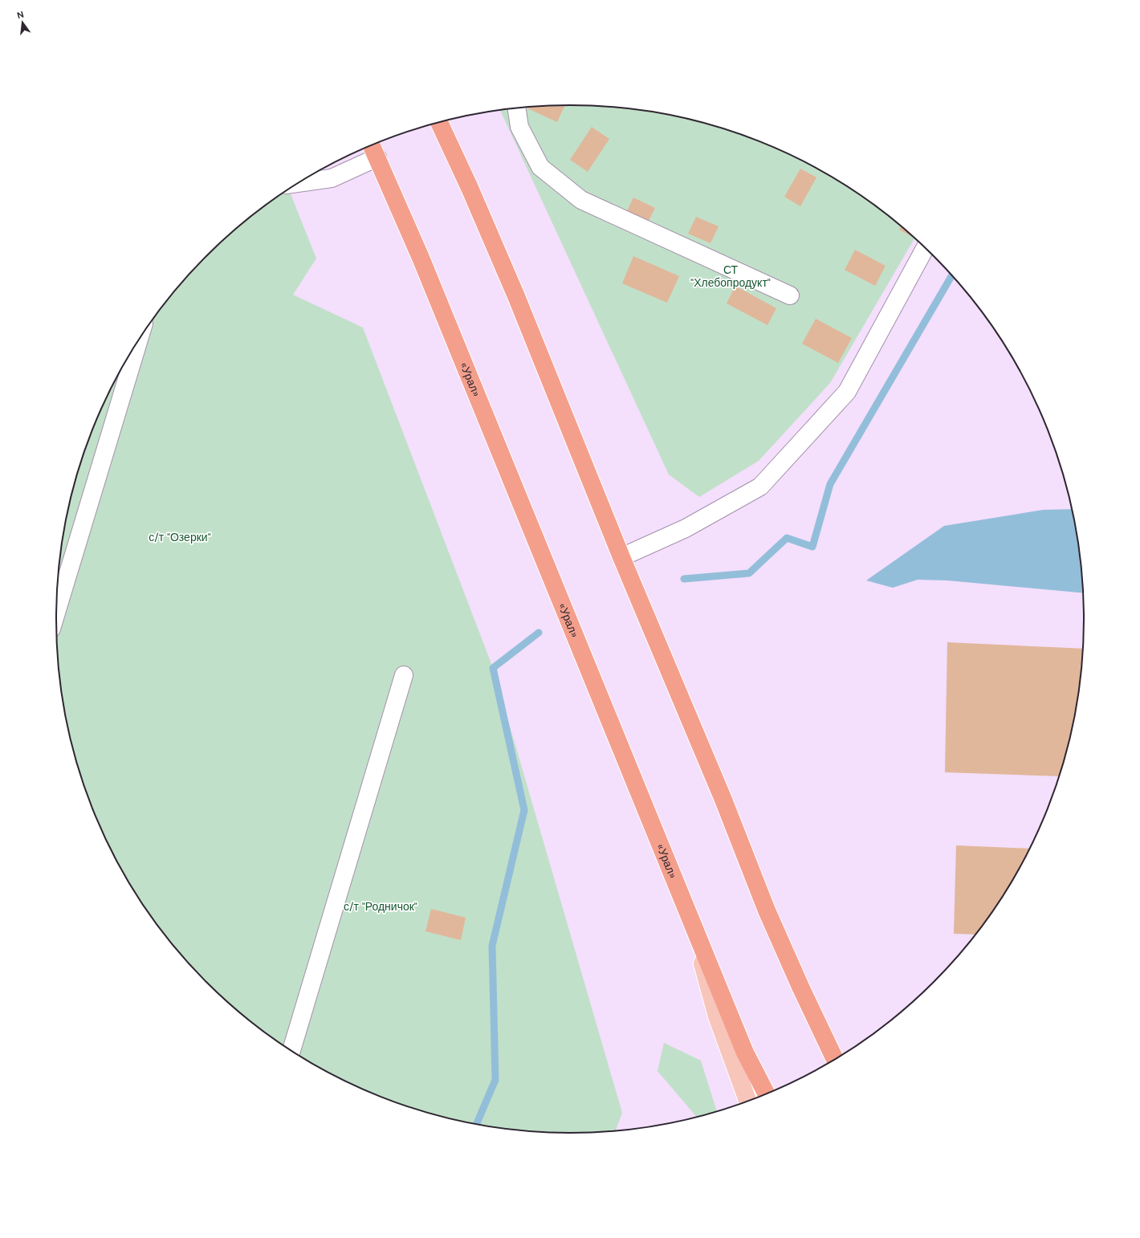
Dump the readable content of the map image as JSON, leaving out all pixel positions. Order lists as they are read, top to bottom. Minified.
{"streets":{"highway":["«Урал»"]},"parks":["СТ \"Хлебопродукт\"","с/т \"Озерки\"","с/т \"Родничок\""],"north":"top"}
